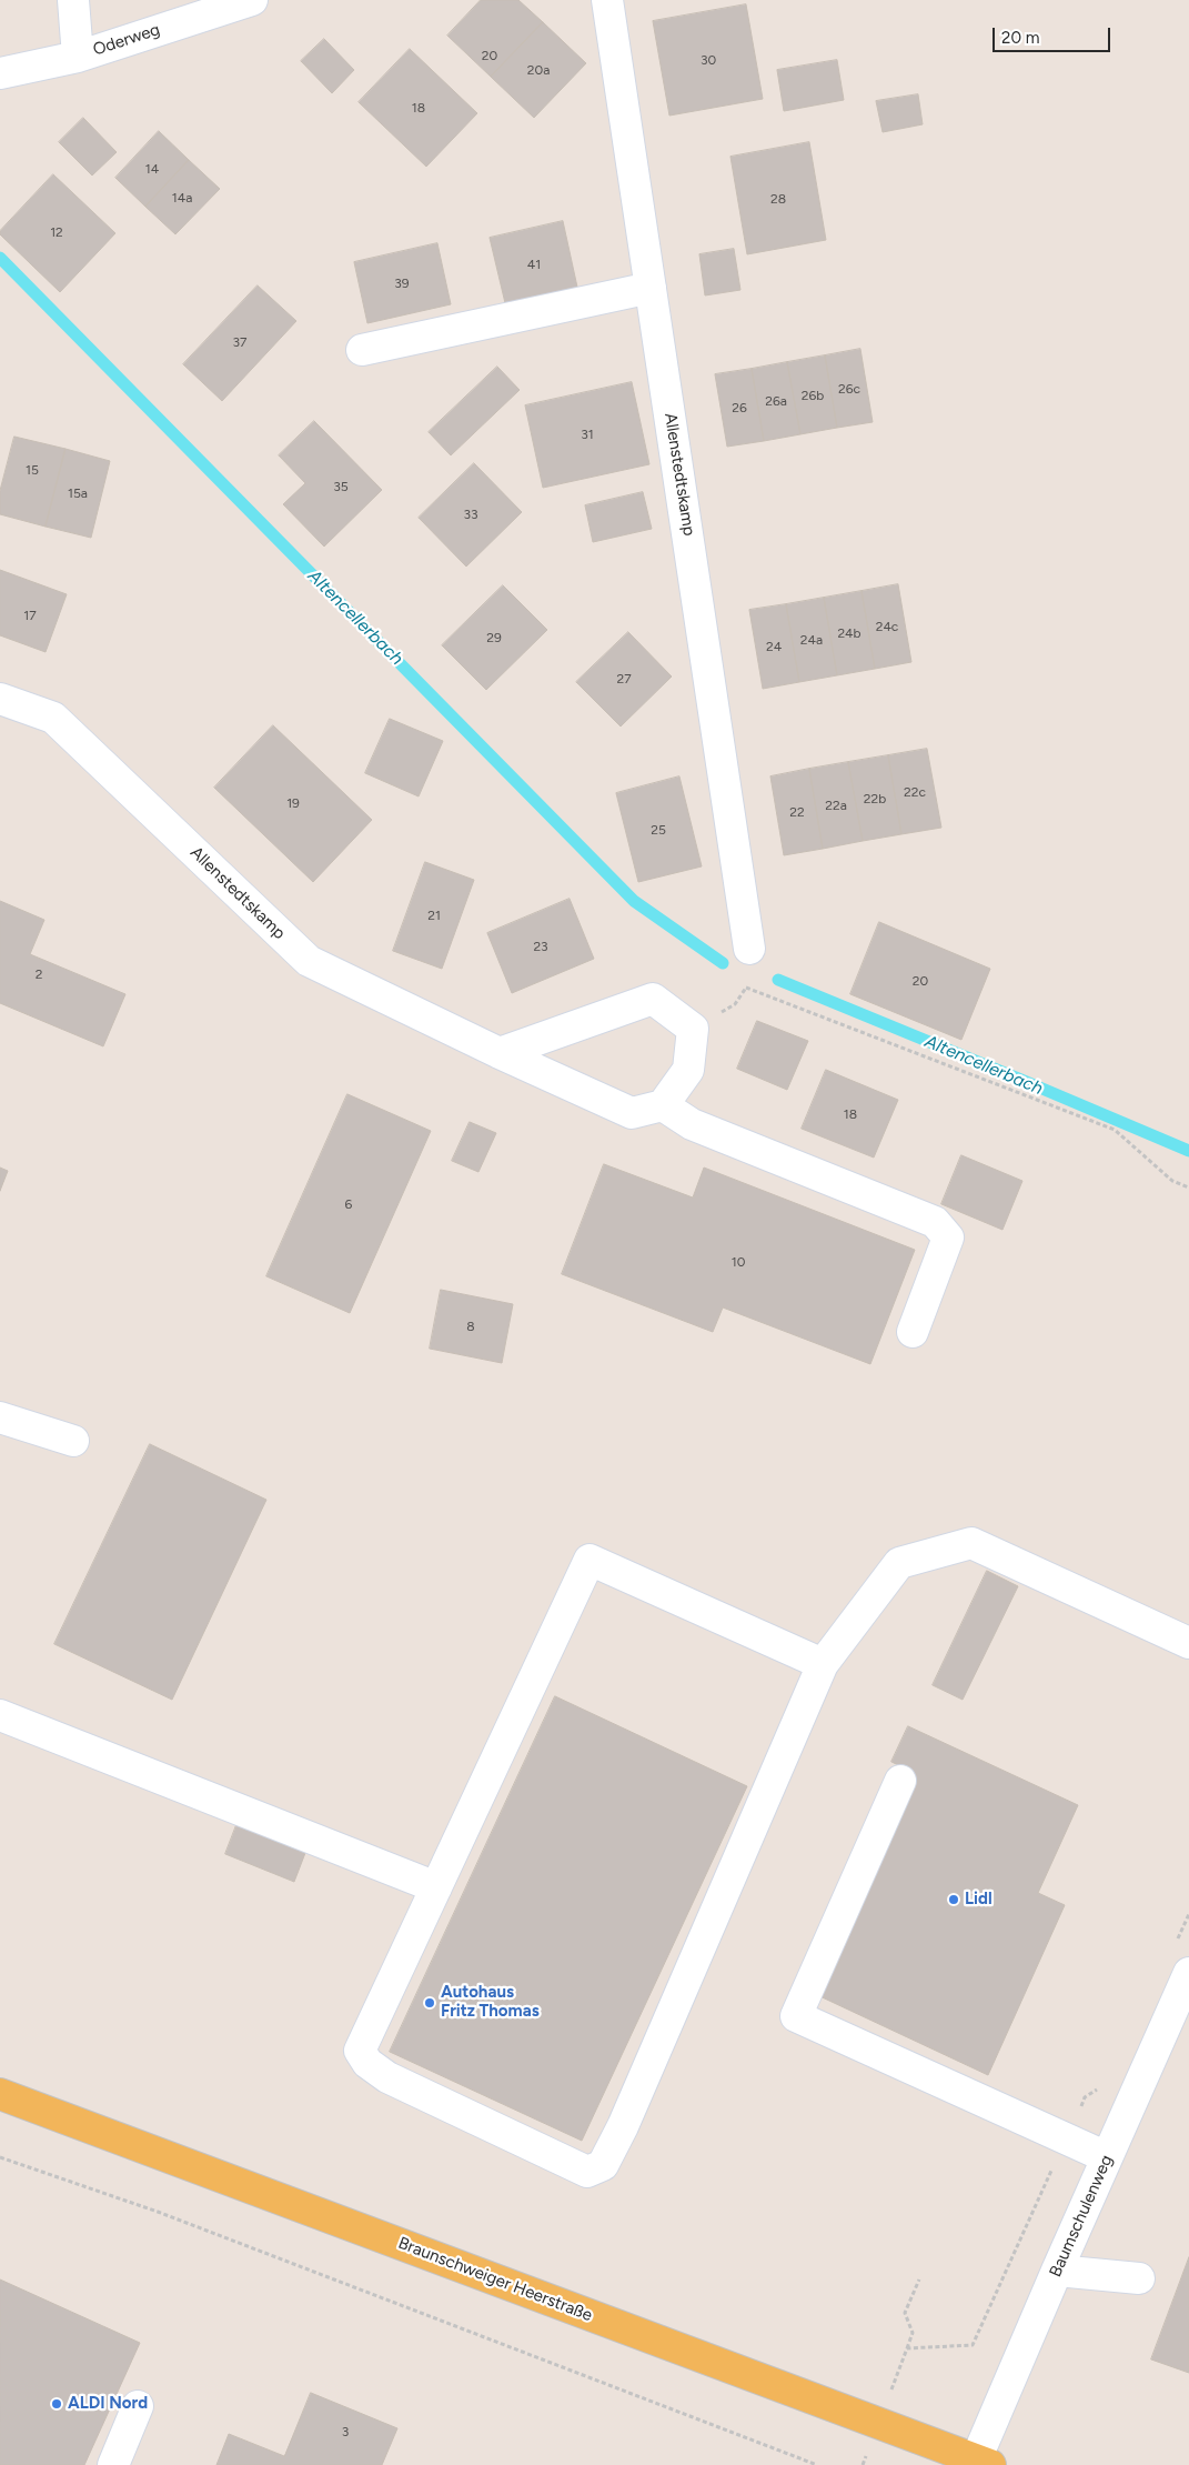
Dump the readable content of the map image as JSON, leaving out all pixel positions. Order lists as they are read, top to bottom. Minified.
{"streets":{"main road":["Braunschweiger Heerstraße"],"street":["Oderweg","Allenstedtskamp","Baumschulenweg"]},"crossings":[["Baumschulenweg","Braunschweiger Heerstraße"]],"water":["Altencellerbach"],"places":["Lidl","Autohaus Fritz Thomas","ALDI Nord"],"house_numbers":["20","30","20a","18","14","14a","28","12","41","39","37","26c","26b","26a","26","31","15","35","15a","33","17","24c","24b","29","24a","24","27","22c","22b","19","22a","22","25","21","23","2","20","18","6","10","8","3"],"scale_bar":"20 m"}
